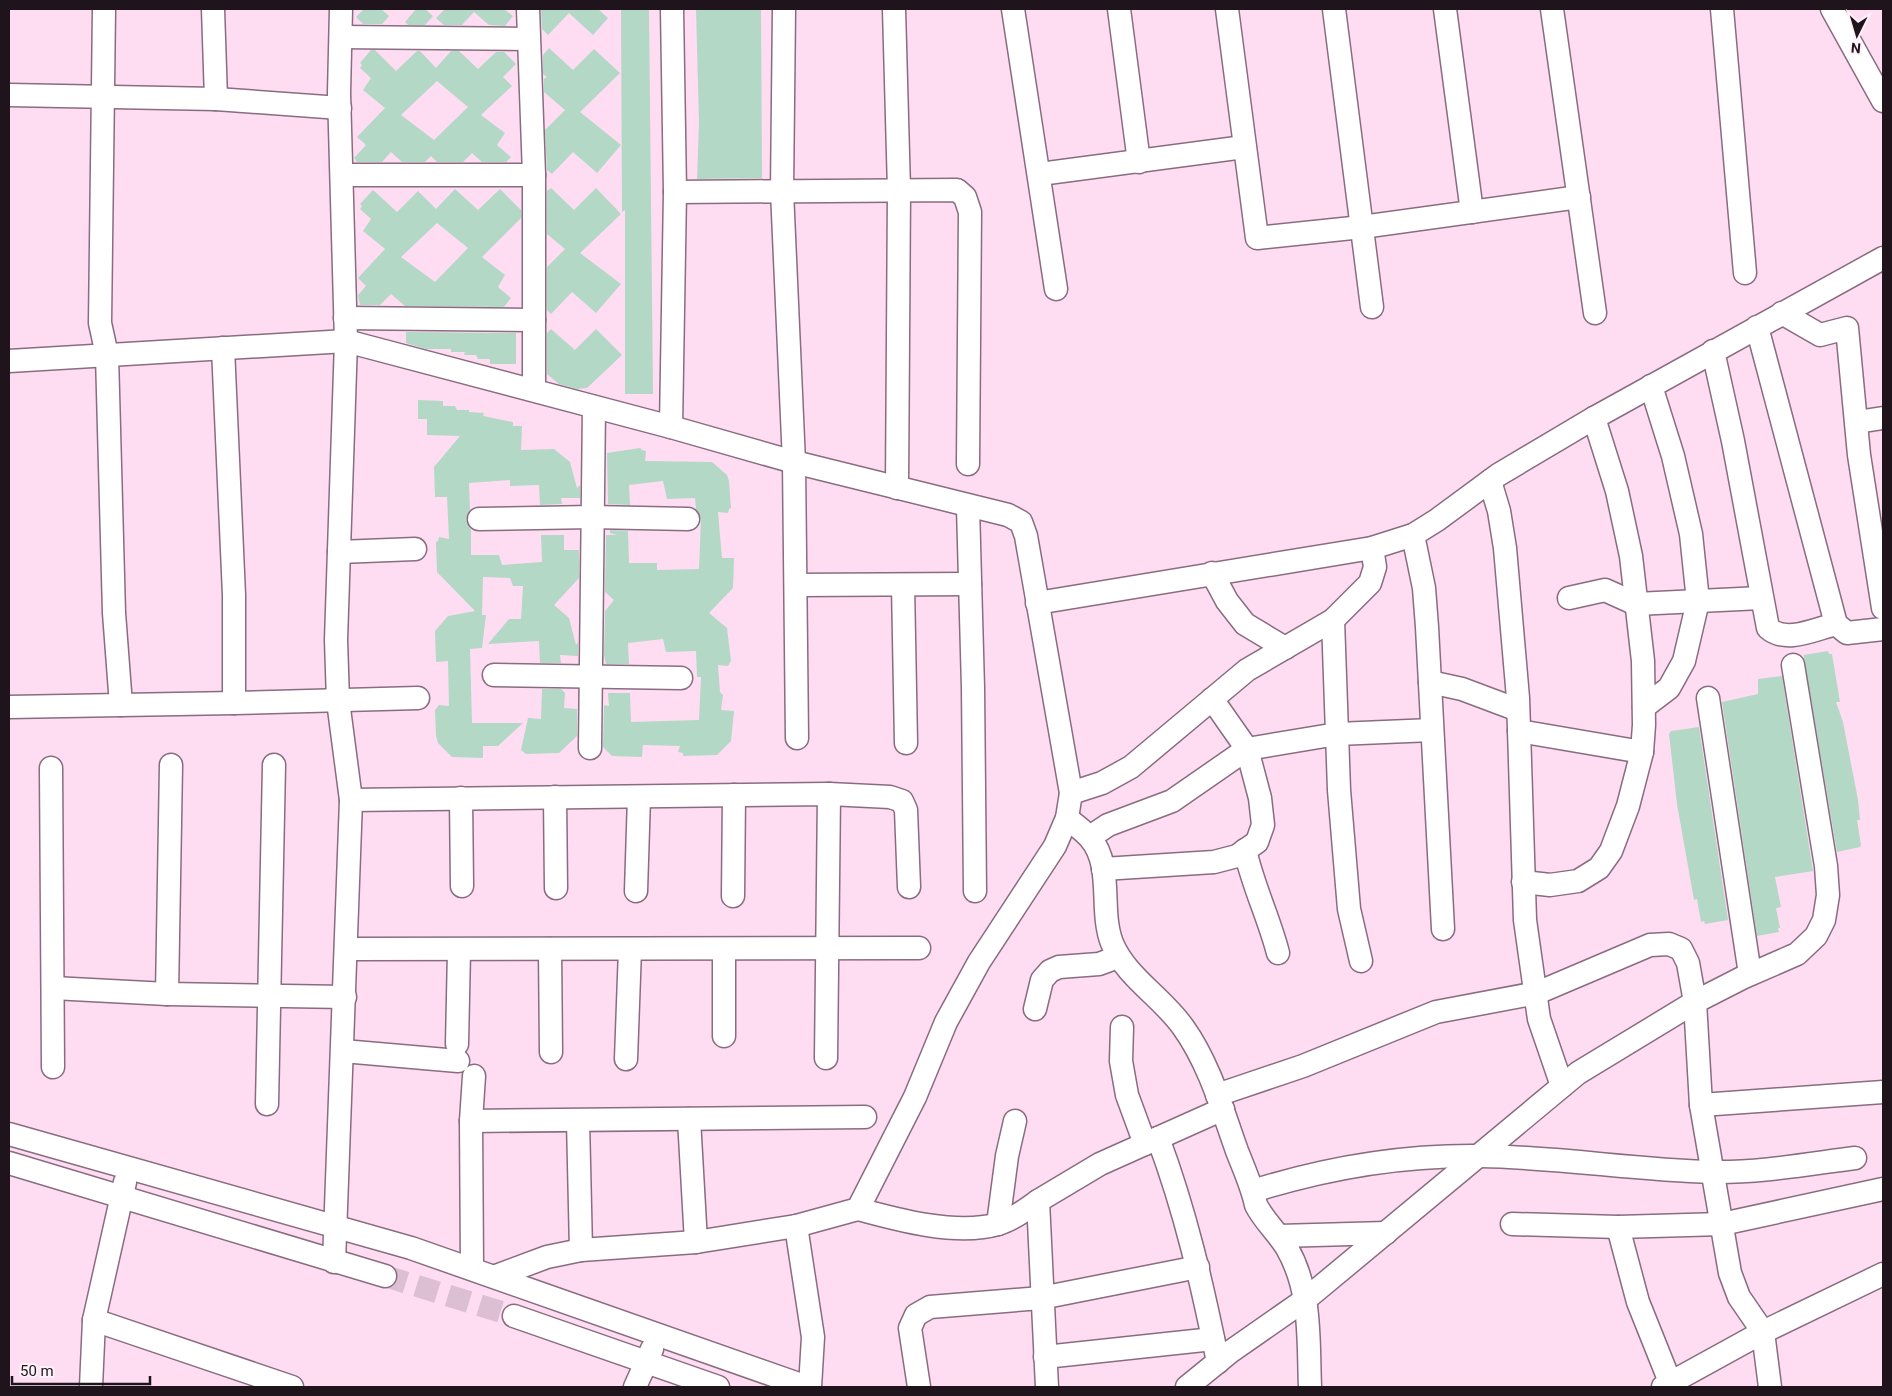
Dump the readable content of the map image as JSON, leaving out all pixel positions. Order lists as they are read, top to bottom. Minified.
{"scale_bar":"50 m","north":"bottom"}
